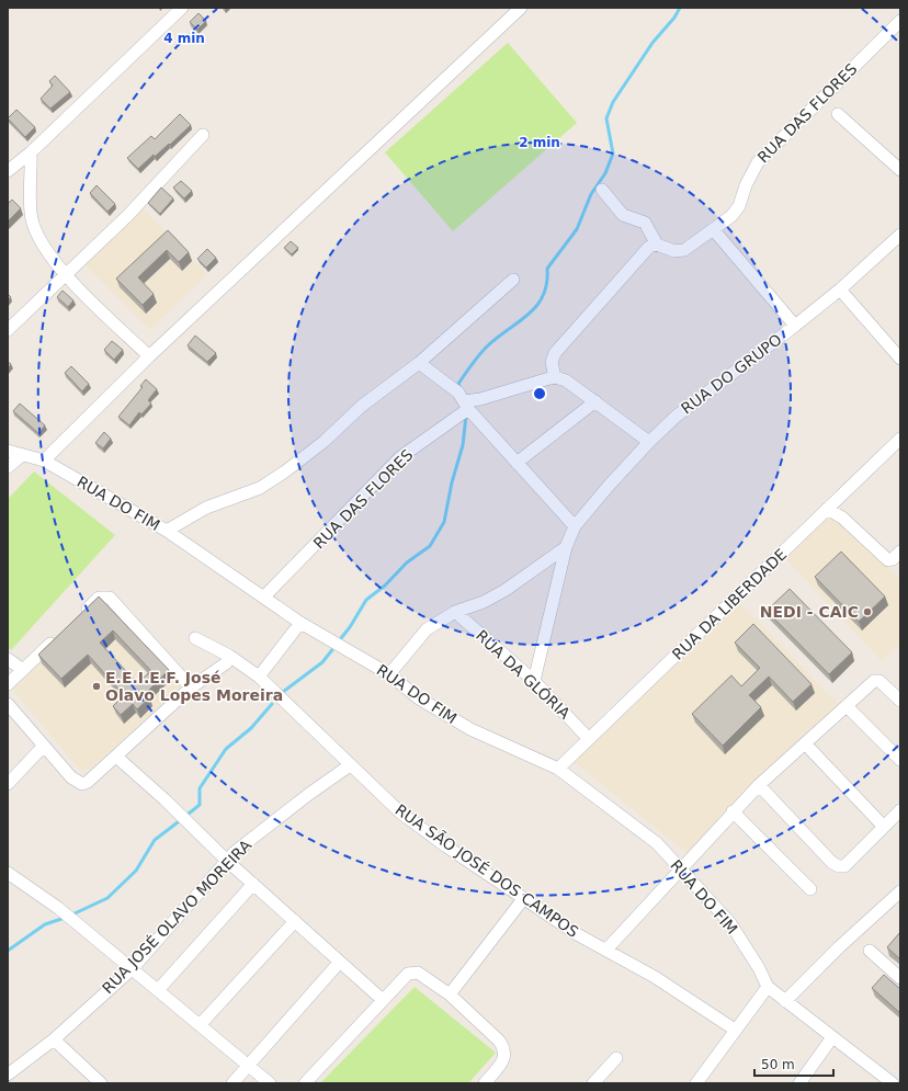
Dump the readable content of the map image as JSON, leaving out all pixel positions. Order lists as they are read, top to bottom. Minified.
{"streets":{"street":["RUA DAS FLORES","RUA DO GRUPO","RUA DO FIM","RUA DA LIBERDADE","RUA DA GLÓRIA","RUA SÃO JOSÉ DOS CAMPOS","RUA JOSÉ OLAVO MOREIRA"]},"crossings":[["RUA DAS FLORES","RUA DO FIM"],["RUA DO GRUPO","RUA DA GLÓRIA"],["RUA DO FIM","RUA DA LIBERDADE"],["RUA DA LIBERDADE","RUA DA GLÓRIA"],["RUA SÃO JOSÉ DOS CAMPOS","RUA JOSÉ OLAVO MOREIRA"]],"places":["NEDI - CAIC","E.E.I.E.F. José Olavo Lopes Moreira"],"scale_bar":"50 m","rings":["4 min","2 min"]}
